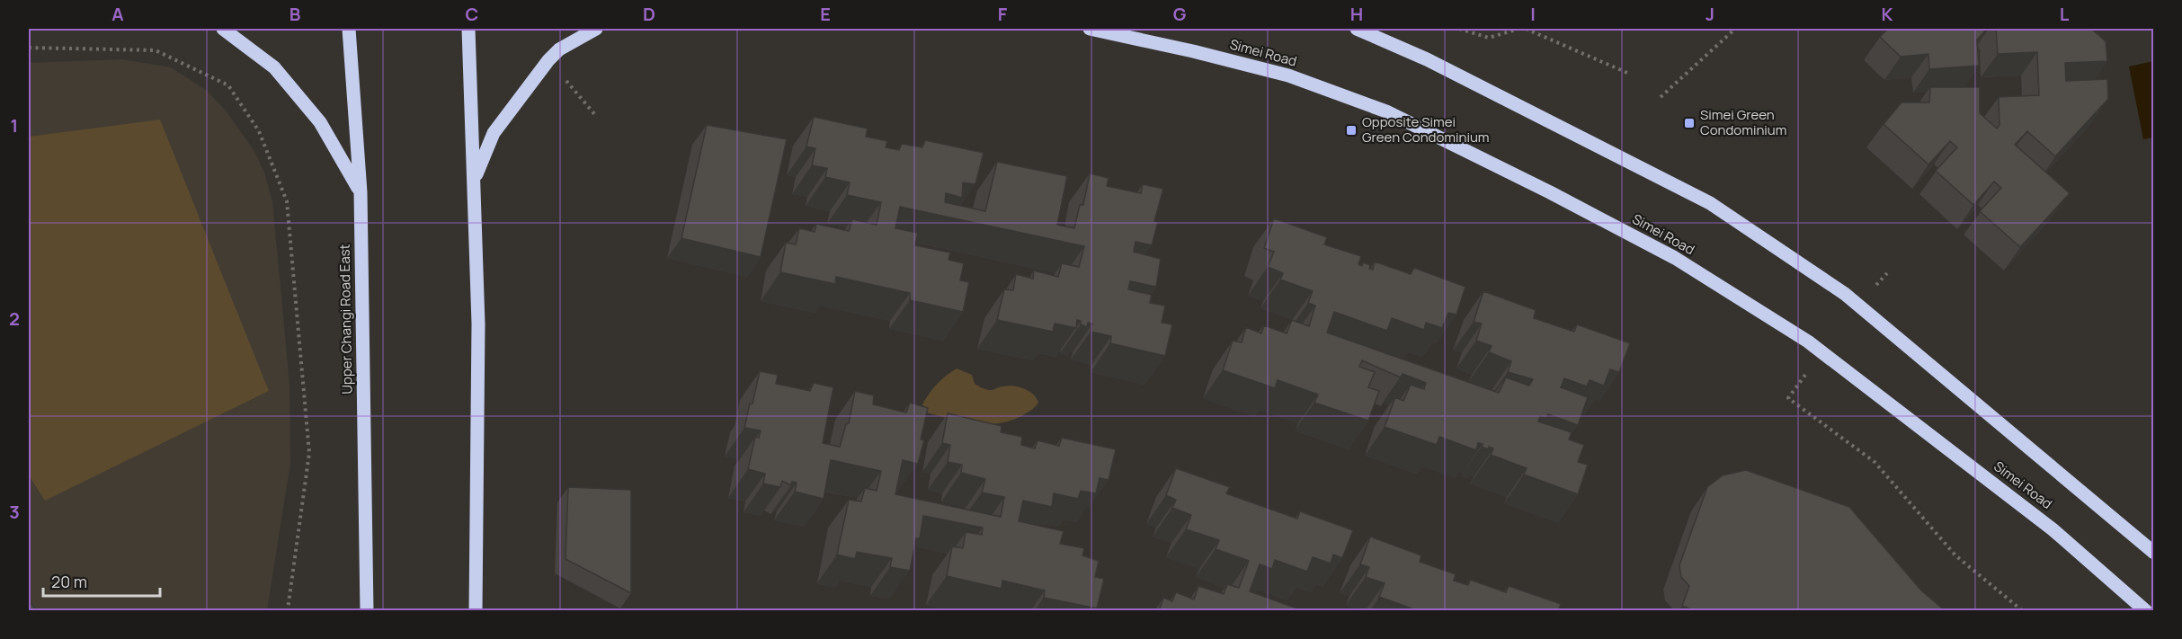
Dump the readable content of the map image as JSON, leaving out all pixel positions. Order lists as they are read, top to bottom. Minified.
{"streets":{"main road":["Simei Road","Upper Changi Road East"]},"places":{"transit":["Simei Green Condominium","Opposite Simei Green Condominium"]},"scale_bar":"20 m","grid":{"columns":["A","B","C","D","E","F","G","H","I","J","K","L"],"rows":["1","2","3"]}}
